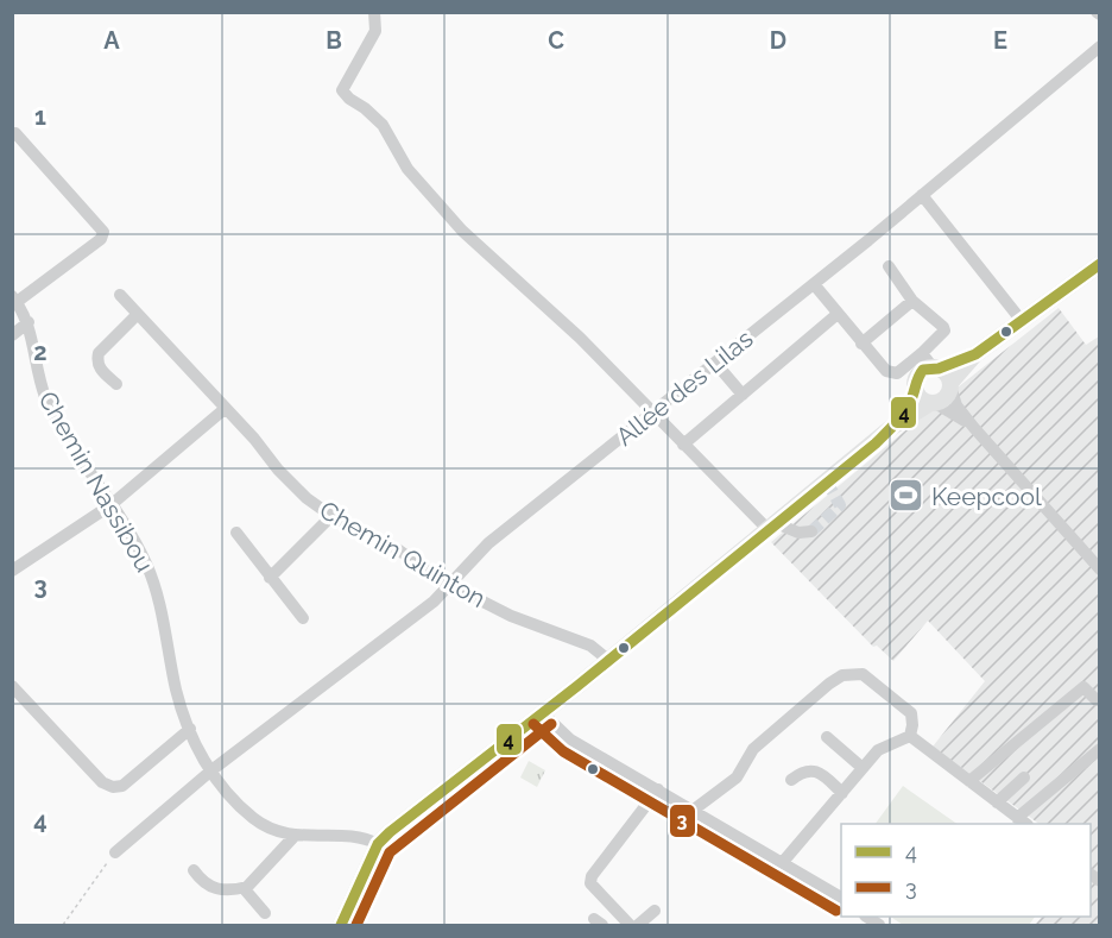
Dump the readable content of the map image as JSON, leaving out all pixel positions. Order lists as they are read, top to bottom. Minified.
{"streets":{"street":["Allée des Lilas","Chemin Nassibou","Chemin Quinton"]},"crossings":[["Allée des Lilas","Chemin Nassibou"],["Allée des Lilas","Chemin Quinton"]],"places":{"sports":["Keepcool"]},"lines":["transit line 4","transit line 3"],"legend":["4","3"],"grid":{"columns":["A","B","C","D","E"],"rows":["1","2","3","4"]}}
